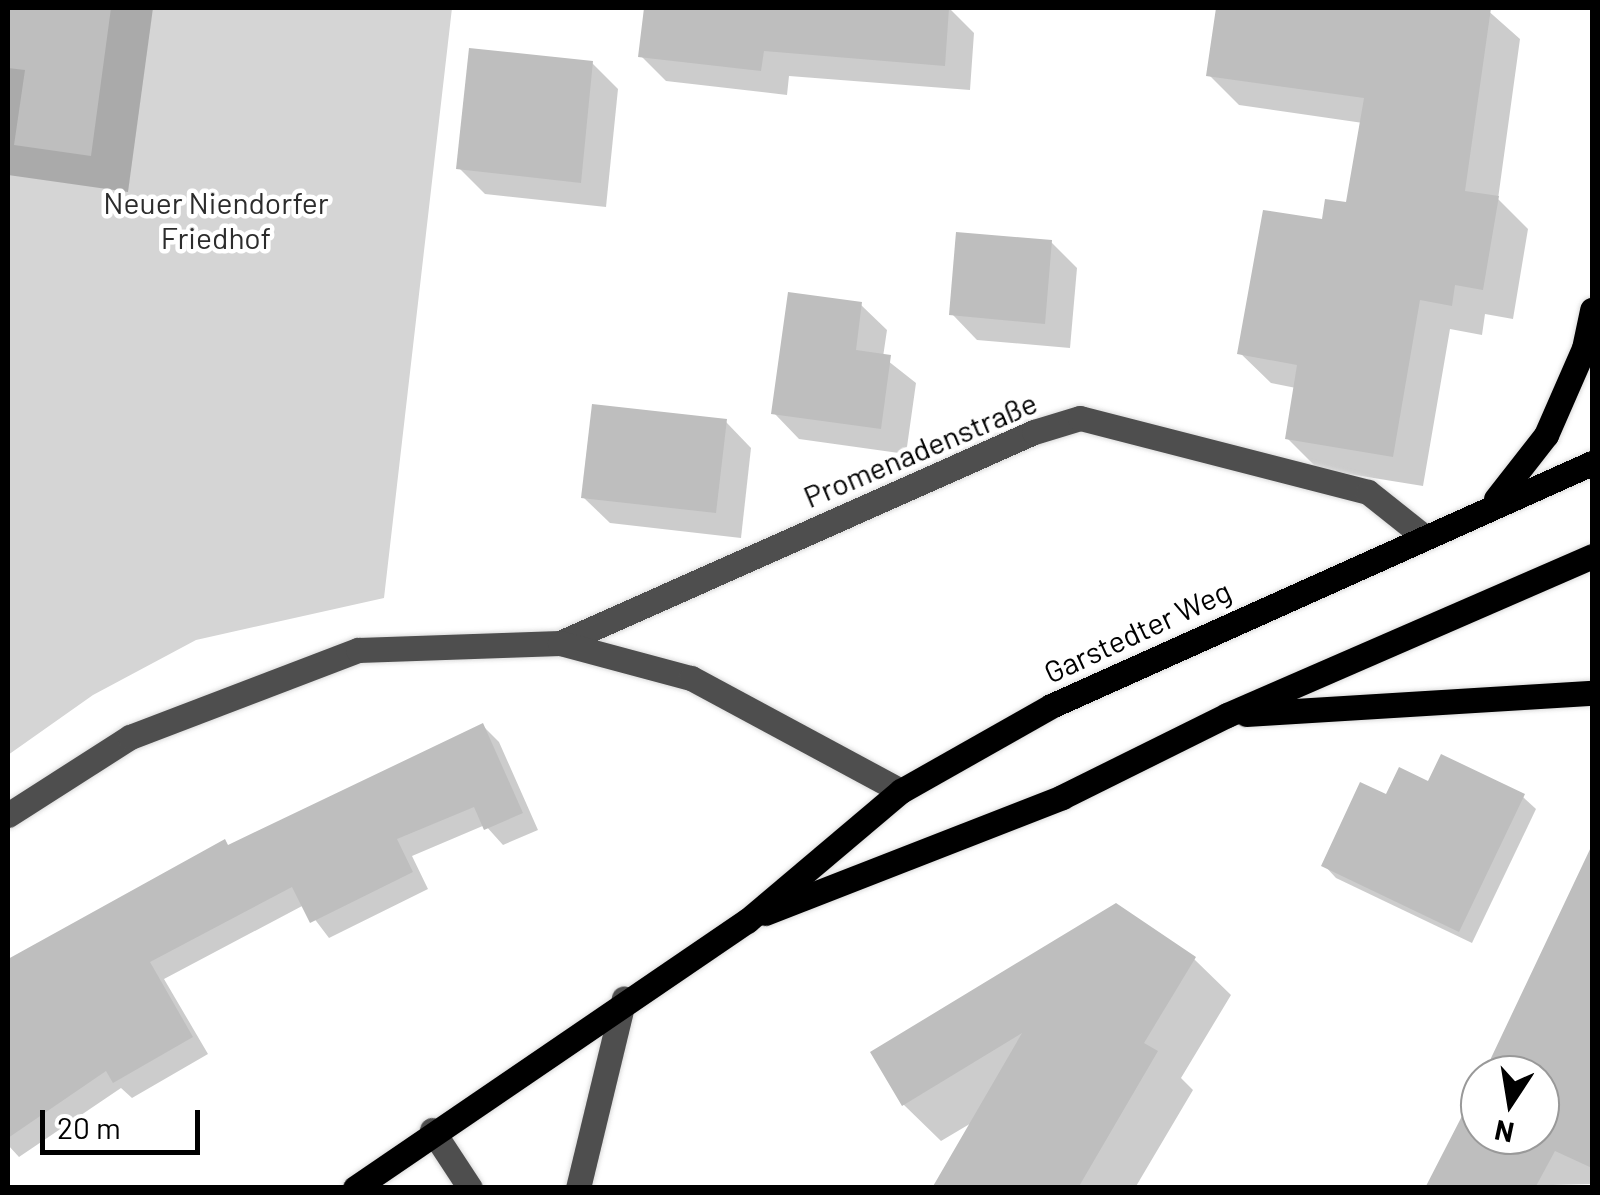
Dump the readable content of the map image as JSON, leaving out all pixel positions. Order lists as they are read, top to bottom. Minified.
{"streets":{"main road":["Garstedter Weg"],"street":["Promenadenstraße"]},"crossings":[["Promenadenstraße","Garstedter Weg"]],"parks":["Neuer Niendorfer Friedhof"],"scale_bar":"20 m","north":"bottom"}
